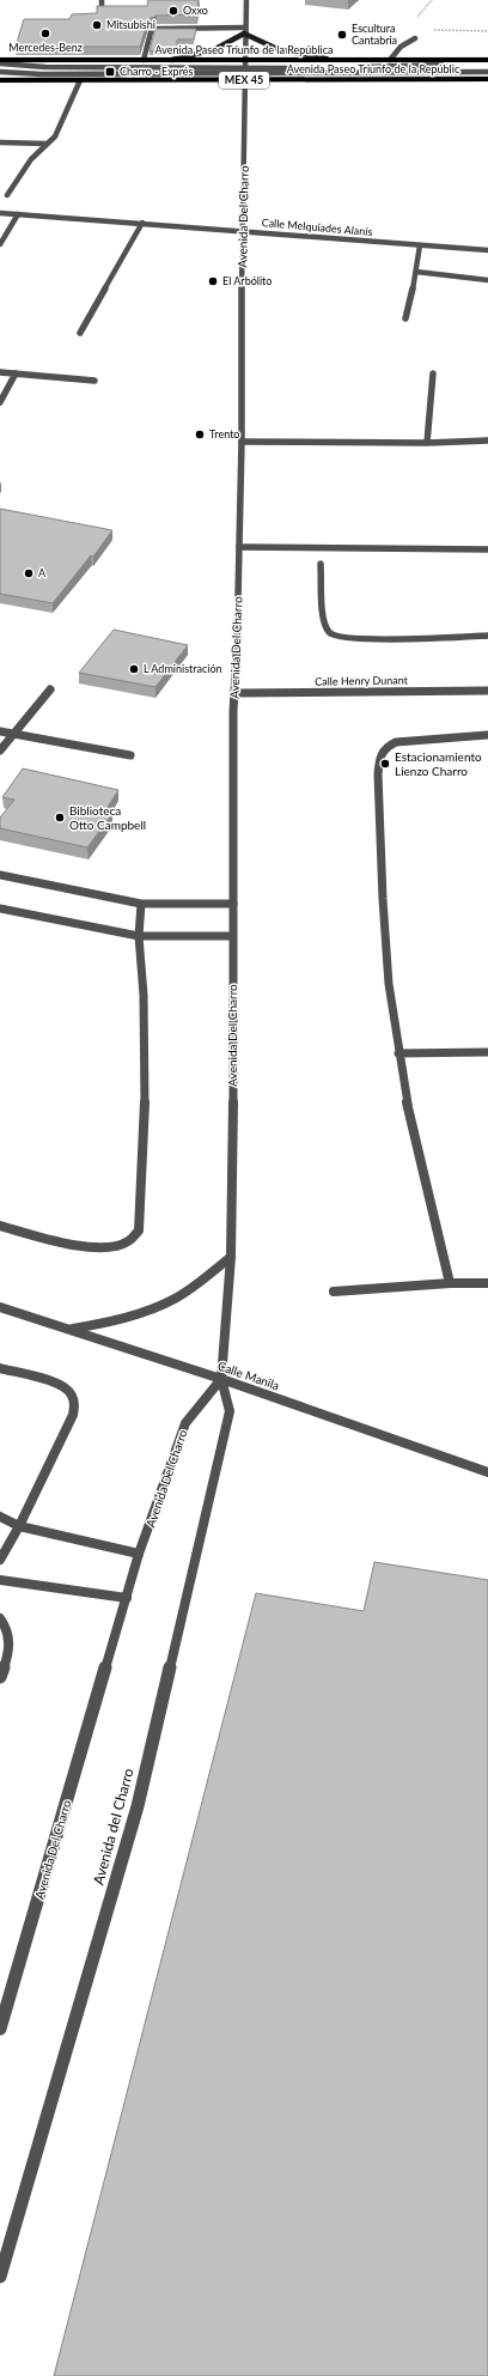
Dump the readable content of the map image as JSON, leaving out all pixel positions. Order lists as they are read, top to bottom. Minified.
{"streets":{"main road":["Avenida Paseo Triunfo de la República","Avenida Paseo Triunfo de la Repúblic","MEX 45"],"street":["Avenida Del Charro","Calle Melquíades Alanís","Calle Henry Dunant","Calle Manila","Avenida del Charro"]},"crossings":[["Avenida Paseo Triunfo de la República","Avenida Del Charro"],["Avenida Paseo Triunfo de la Repúblic","Avenida Del Charro"],["Avenida Del Charro","Calle Melquíades Alanís"],["Avenida Del Charro","Calle Henry Dunant"],["Avenida Del Charro","Calle Manila"],["Avenida Del Charro","Avenida del Charro"],["Calle Manila","Avenida del Charro"]],"places":{"other":["Oxxo","Mitsubishi","Mercedes-Benz","Escultura Cantabria","El Arbólito","Trento","A","L Administración","Estacionamiento Lienzo Charro","Biblioteca Otto Campbell"],"transit":["Charro - Exprés"]}}
